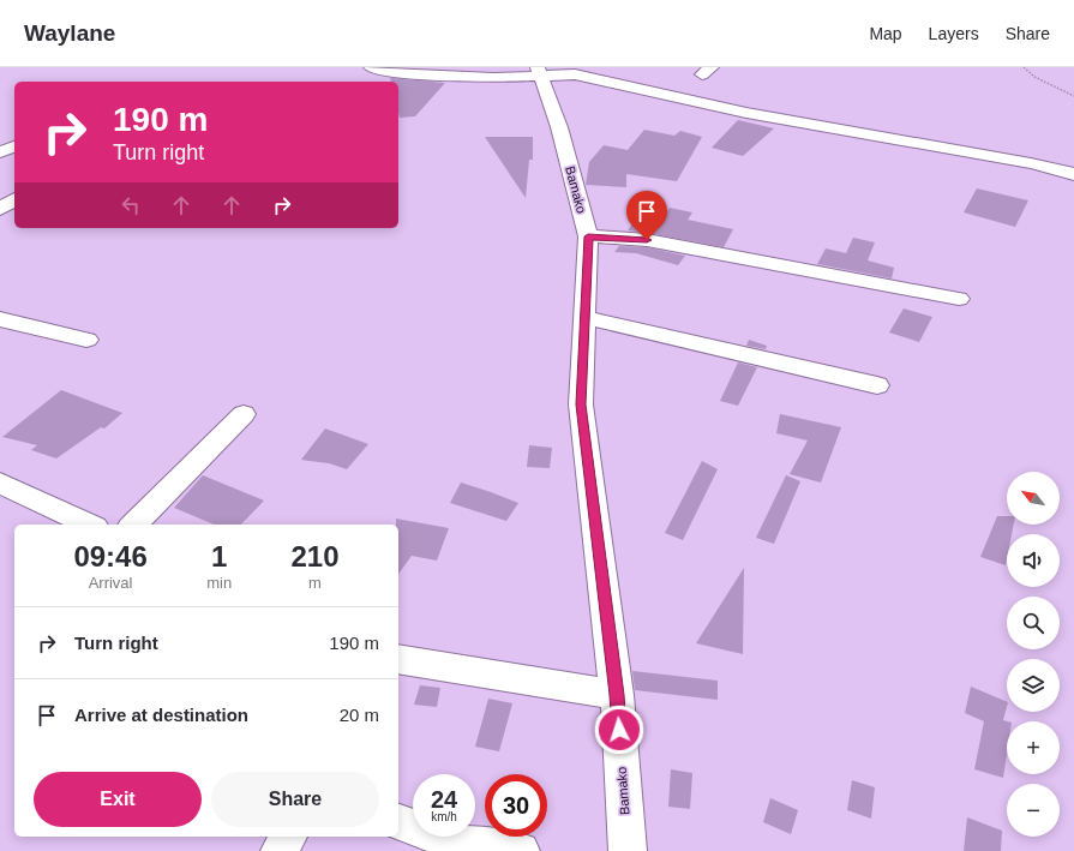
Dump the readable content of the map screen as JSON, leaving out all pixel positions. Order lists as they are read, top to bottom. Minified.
{"streets":{"street":["Bamako"]},"north":"top left","page":{"header":"Waylane","nav":["Map","Layers","Share"],"turn":["190 m","Turn right"],"map_buttons":["+","−"],"eta":["09:46","Arrival","1","min","210","m"],"list":[{"name":"Turn right","value":"190 m"},{"name":"Arrive at destination","value":"20 m"}],"buttons":["Exit","Share"],"speed":"24 km/h","limit":"30"}}
